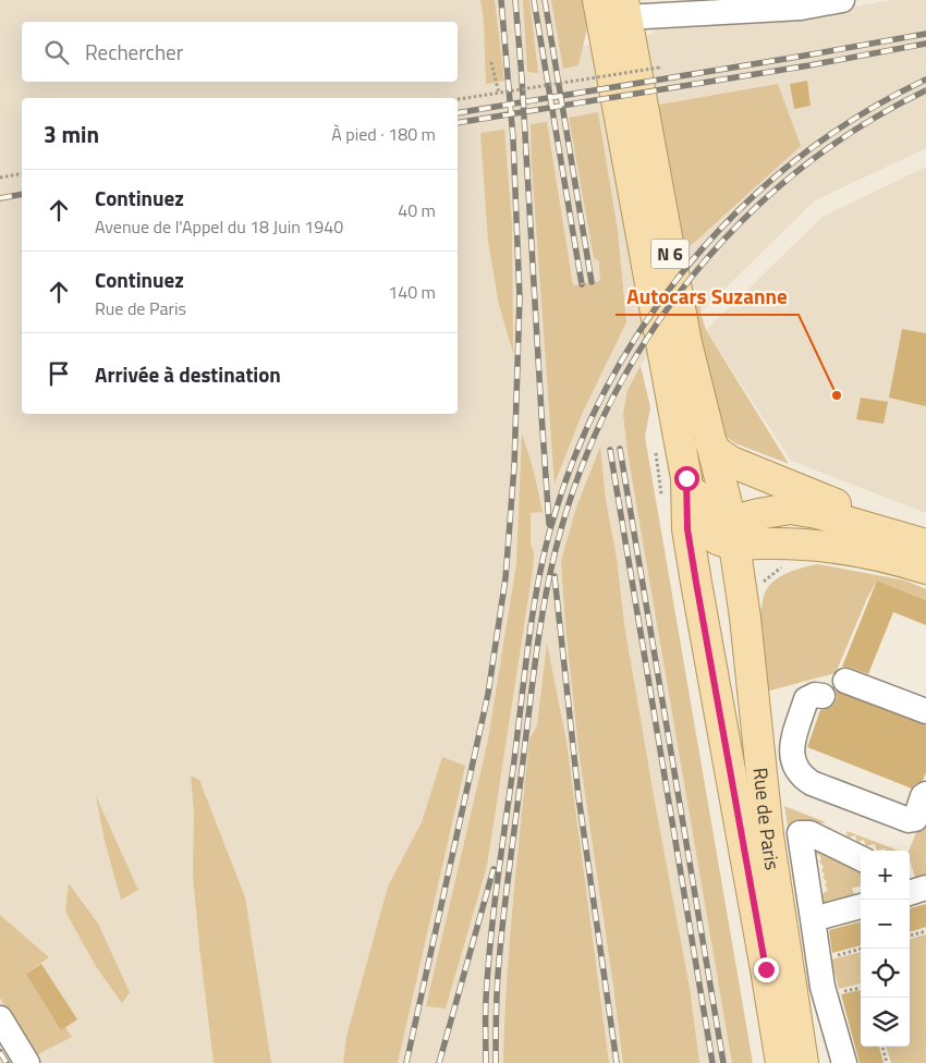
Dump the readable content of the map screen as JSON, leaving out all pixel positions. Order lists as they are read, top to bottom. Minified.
{"streets":{"main road":["N 6","Rue de Paris"]},"crossings":[["N 6","Rue de Paris"]],"places":["Autocars Suzanne"],"page":{"search":"Rechercher","heading":["3 min","À pied · 180 m"],"list":[["Continuez","Avenue de l'Appel du 18 Juin 1940","40 m"],["Continuez","Rue de Paris","140 m"],"Arrivée à destination"],"map_buttons":["+","−"]}}
